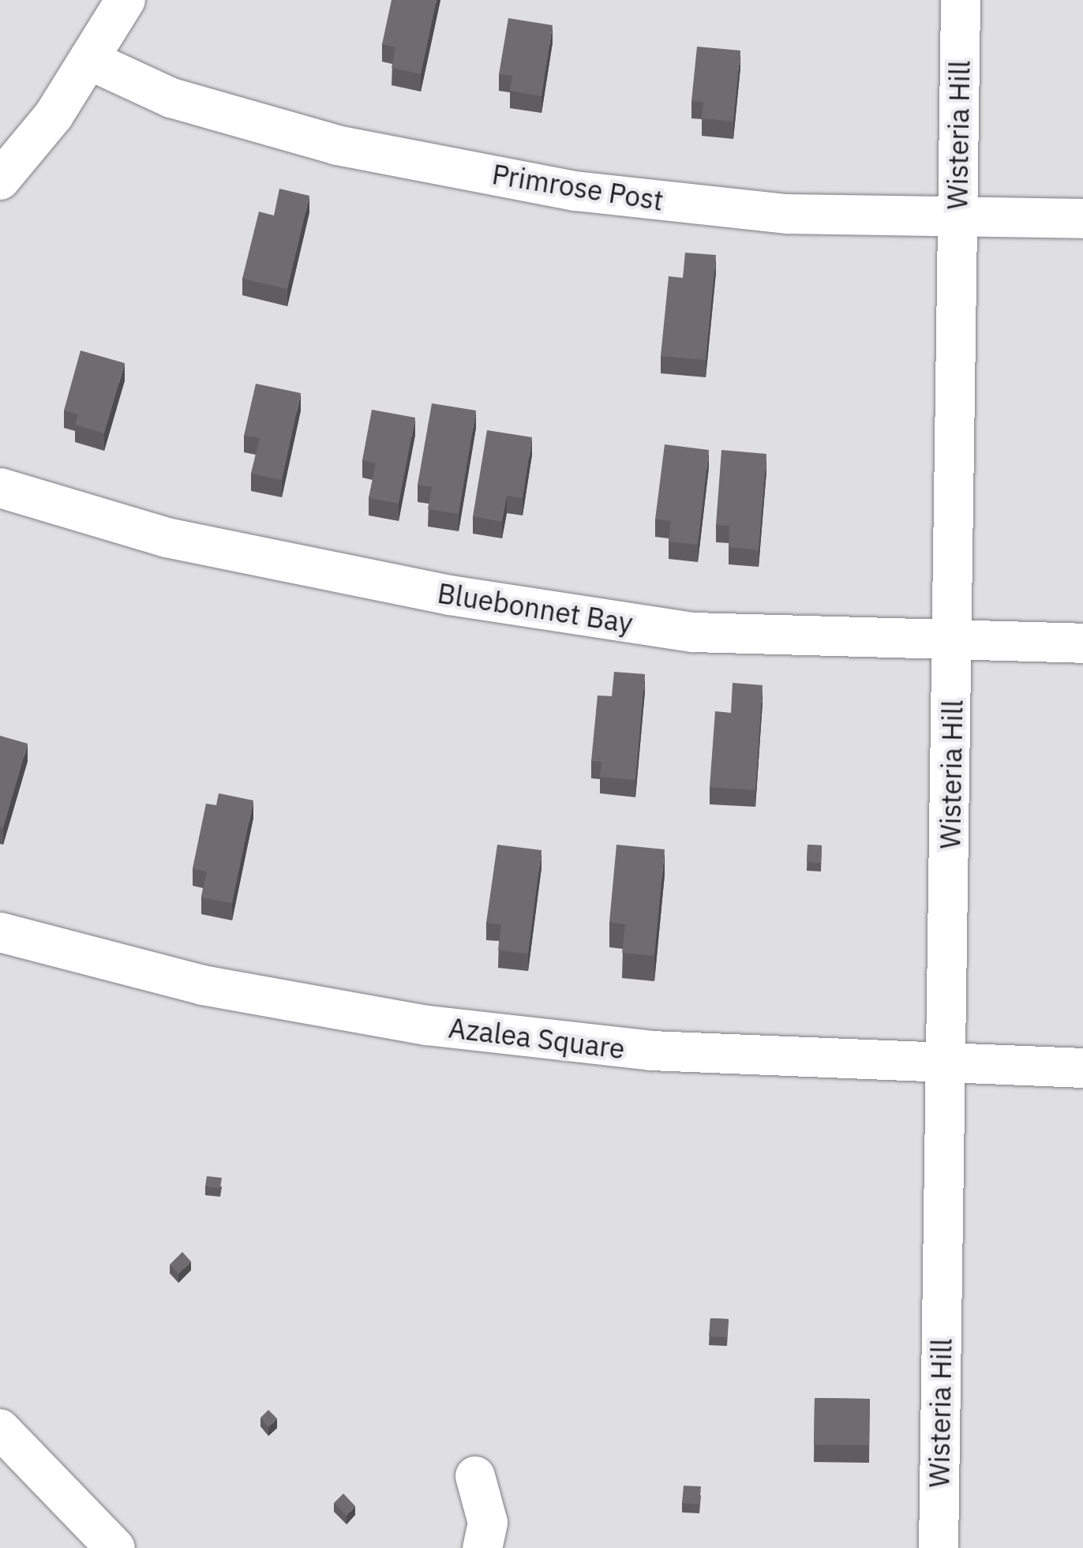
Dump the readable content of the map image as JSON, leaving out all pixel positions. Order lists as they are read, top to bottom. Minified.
{"streets":{"street":["Wisteria Hill","Primrose Post","Bluebonnet Bay","Azalea Square"]},"crossings":[["Wisteria Hill","Primrose Post"],["Wisteria Hill","Bluebonnet Bay"],["Wisteria Hill","Azalea Square"]]}
